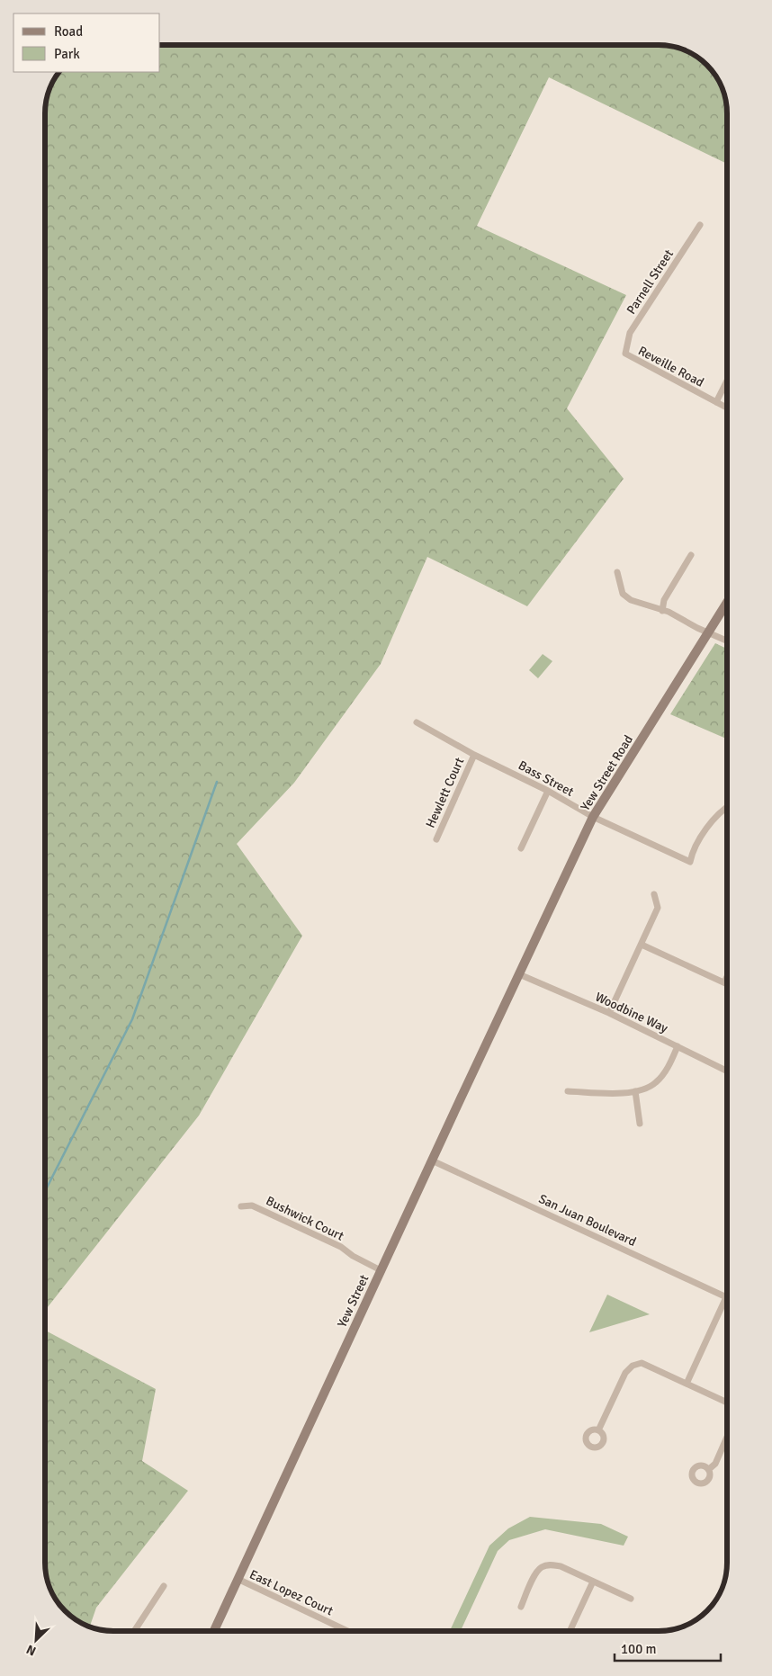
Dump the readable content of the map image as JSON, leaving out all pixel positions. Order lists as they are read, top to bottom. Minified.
{"streets":{"street":["Parnell Street","Reveille Road","Yew Street Road","Bass Street","Hewlett Court","Woodbine Way","Bushwick Court","San Juan Boulevard","Yew Street","East Lopez Court"]},"crossings":[["Parnell Street","Reveille Road"],["Yew Street Road","Bass Street"],["Yew Street Road","Woodbine Way"],["Yew Street Road","Yew Street"],["Bass Street","Hewlett Court"],["Woodbine Way","Yew Street"],["Bushwick Court","Yew Street"],["San Juan Boulevard","Yew Street"],["Yew Street","East Lopez Court"]],"legend":["Road","Park"],"scale_bar":"100 m","north":"bottom left"}
